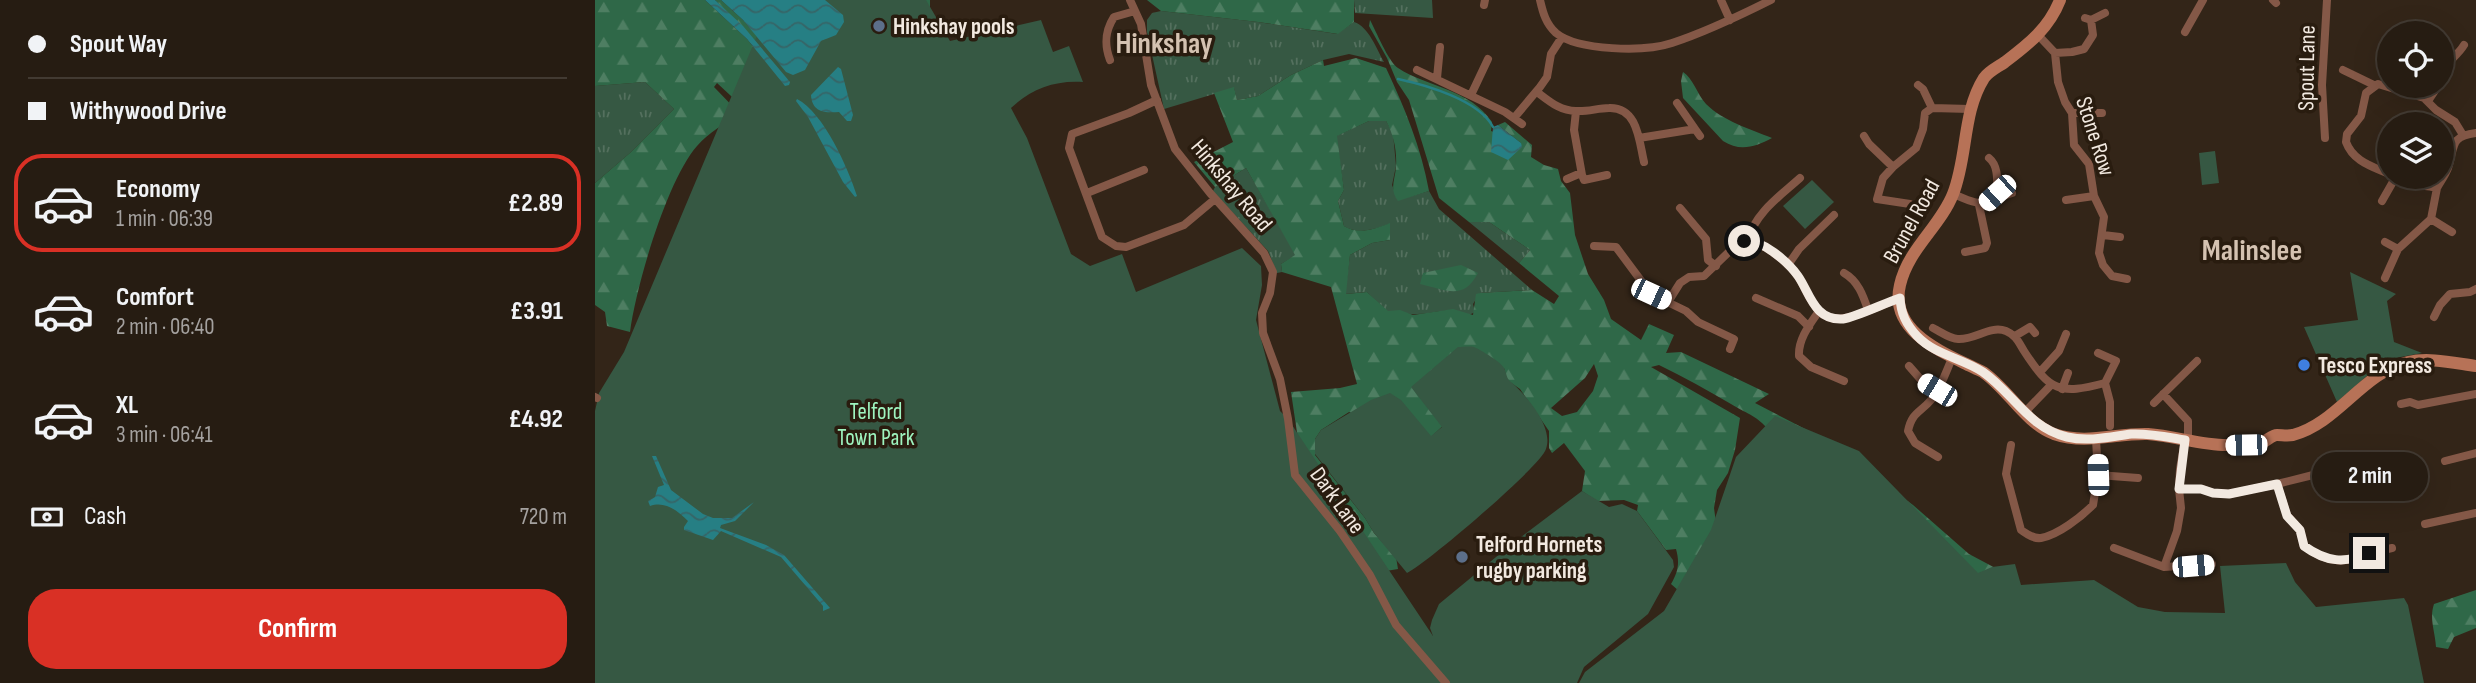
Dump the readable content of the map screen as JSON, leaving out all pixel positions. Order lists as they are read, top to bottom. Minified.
{"streets":{"street":["Spout Lane","Stone Row","Hinkshay Road","Brunel Road","Dark Lane"]},"crossings":[["Hinkshay Road","Dark Lane"]],"districts":["Hinkshay","Malinslee"],"parks":["Telford Town Park"],"places":["Hinkshay pools","Tesco Express","Telford Hornets rugby parking"],"page":{"banner":["Spout Way","Withywood Drive"],"list":[{"name":"Economy","note":"1 min · 06:39","value":"£2.89"},{"name":"Comfort","note":"2 min · 06:40","value":"£3.91"},{"name":"XL","note":"3 min · 06:41","value":"£4.92"}],"bubble":"2 min","pay":["Cash","720 m"],"buttons":"Confirm"}}
